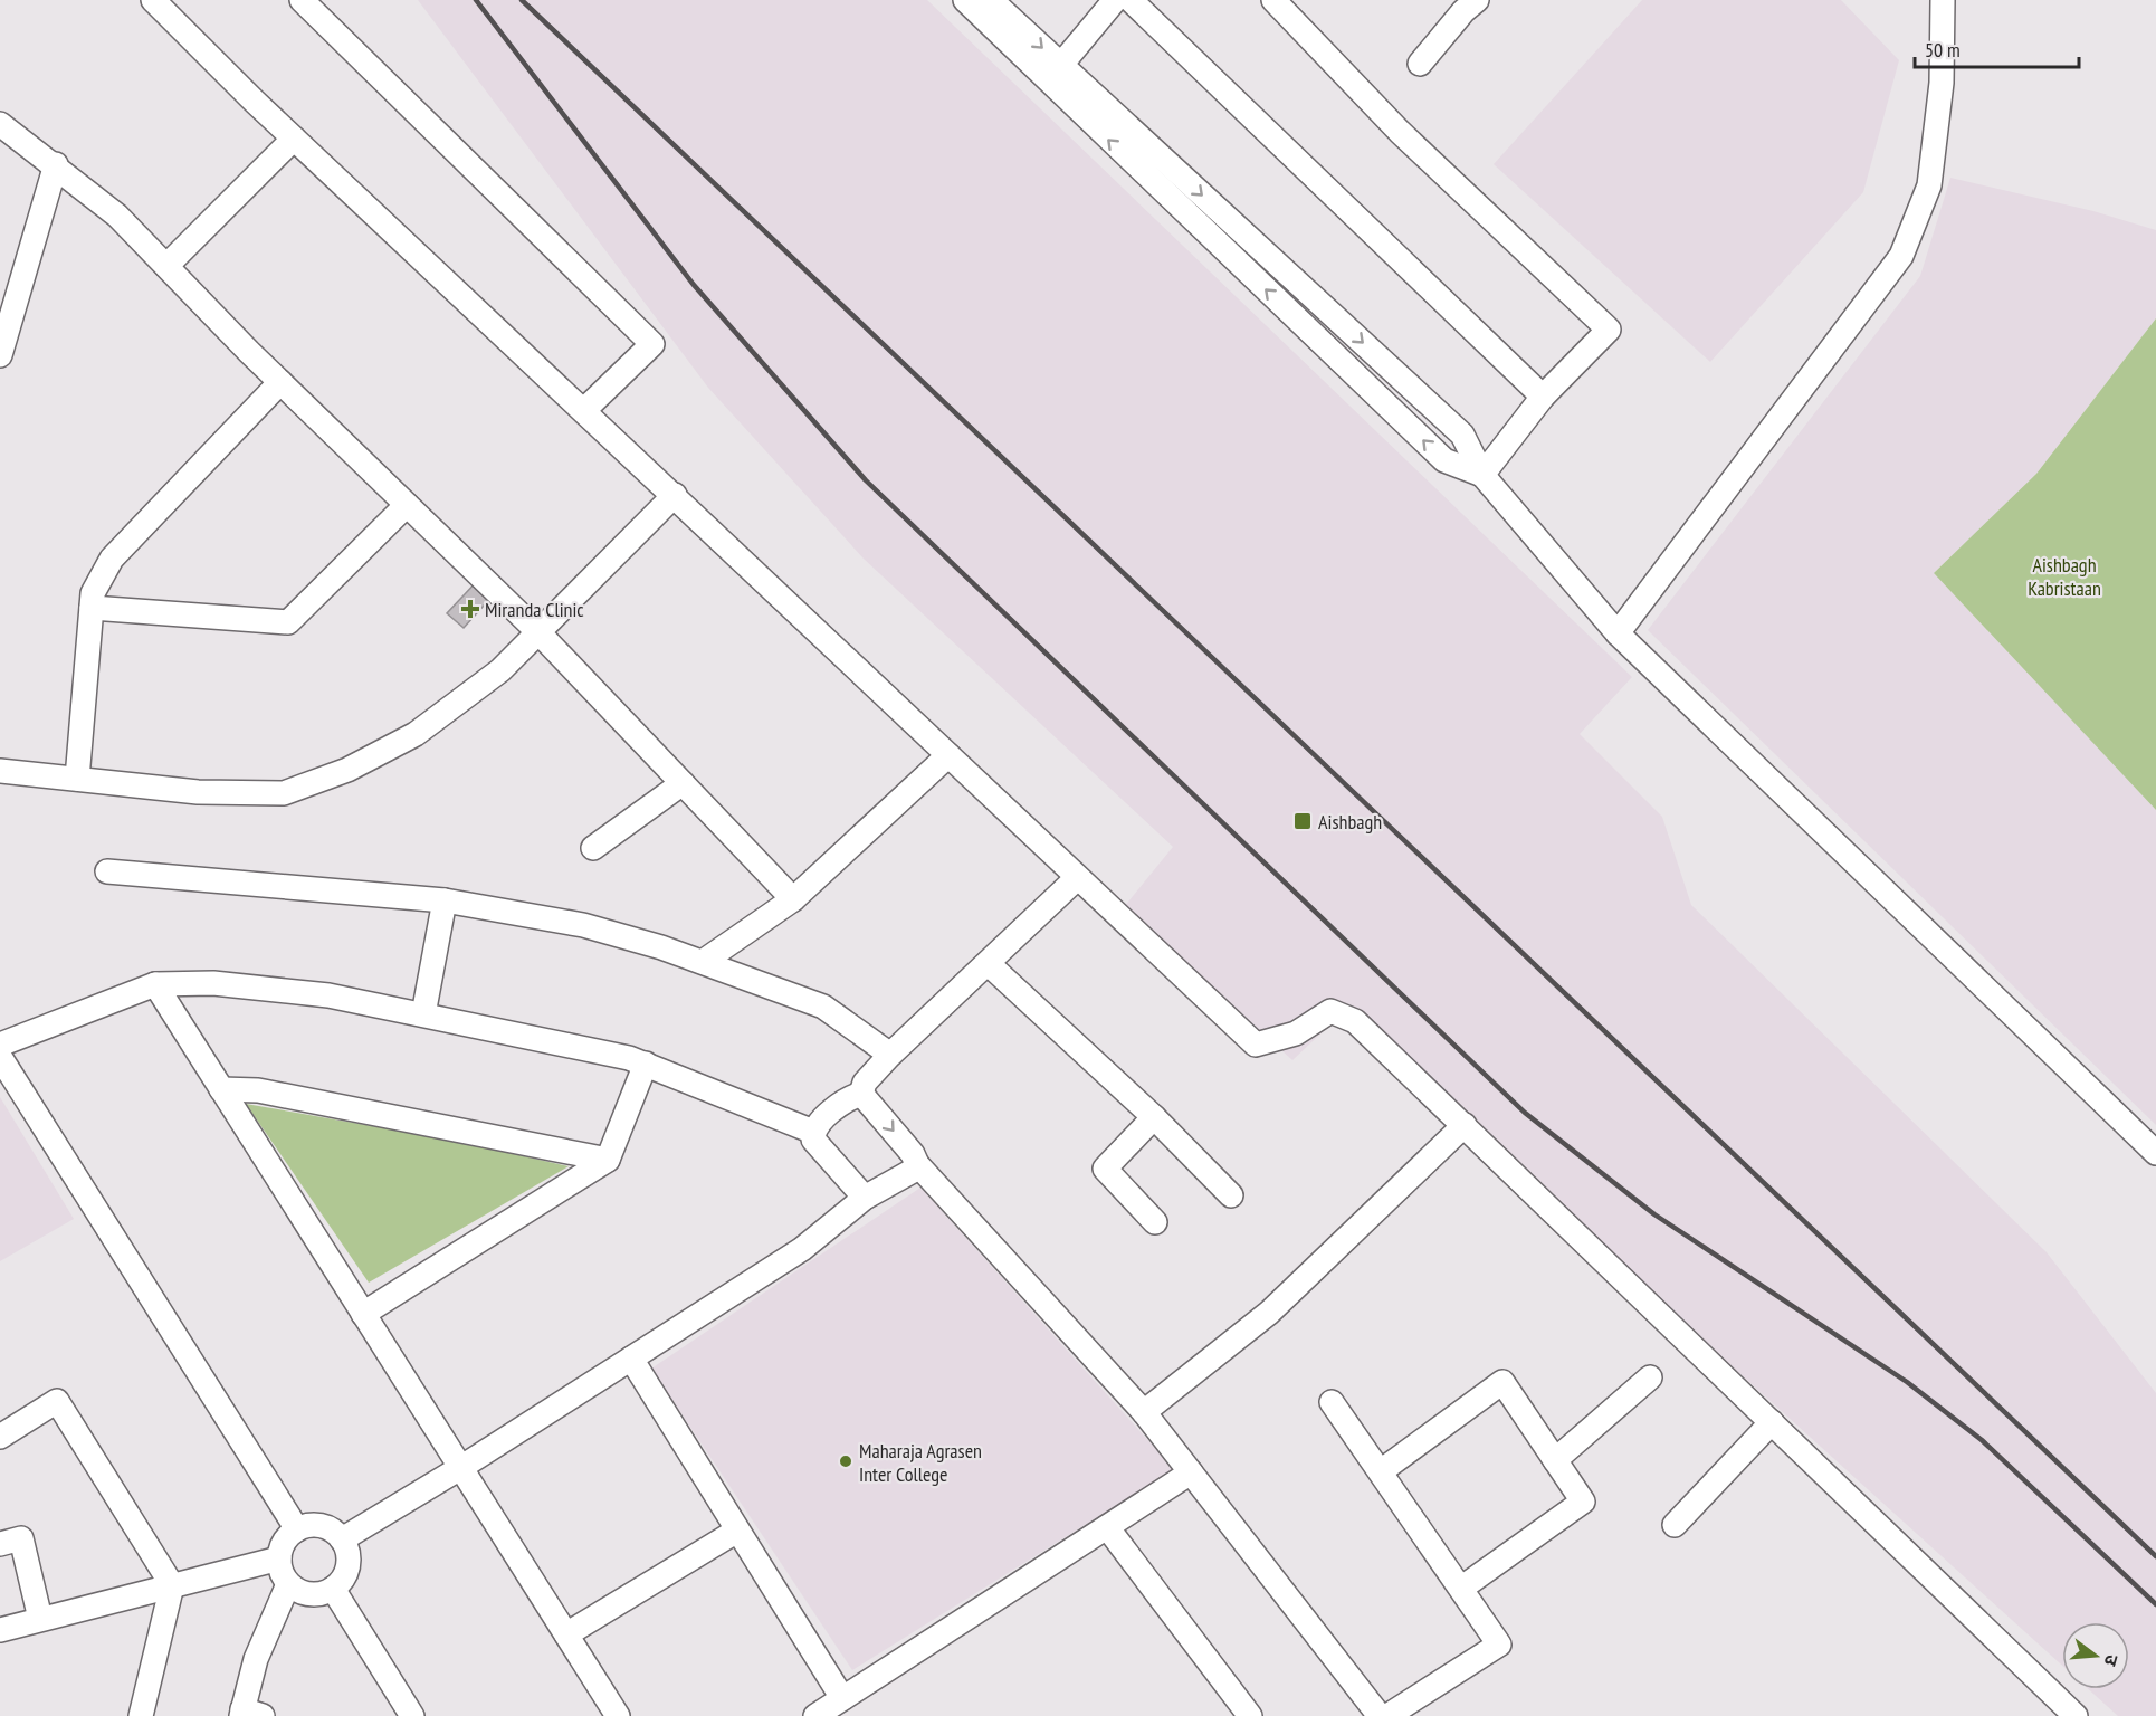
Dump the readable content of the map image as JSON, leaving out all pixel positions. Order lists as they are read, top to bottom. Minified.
{"parks":["Aishbagh Kabristaan"],"places":{"health":["Miranda Clinic"],"transit":["Aishbagh"],"other":["Maharaja Agrasen Inter College"]},"scale_bar":"50 m","north":"right"}
